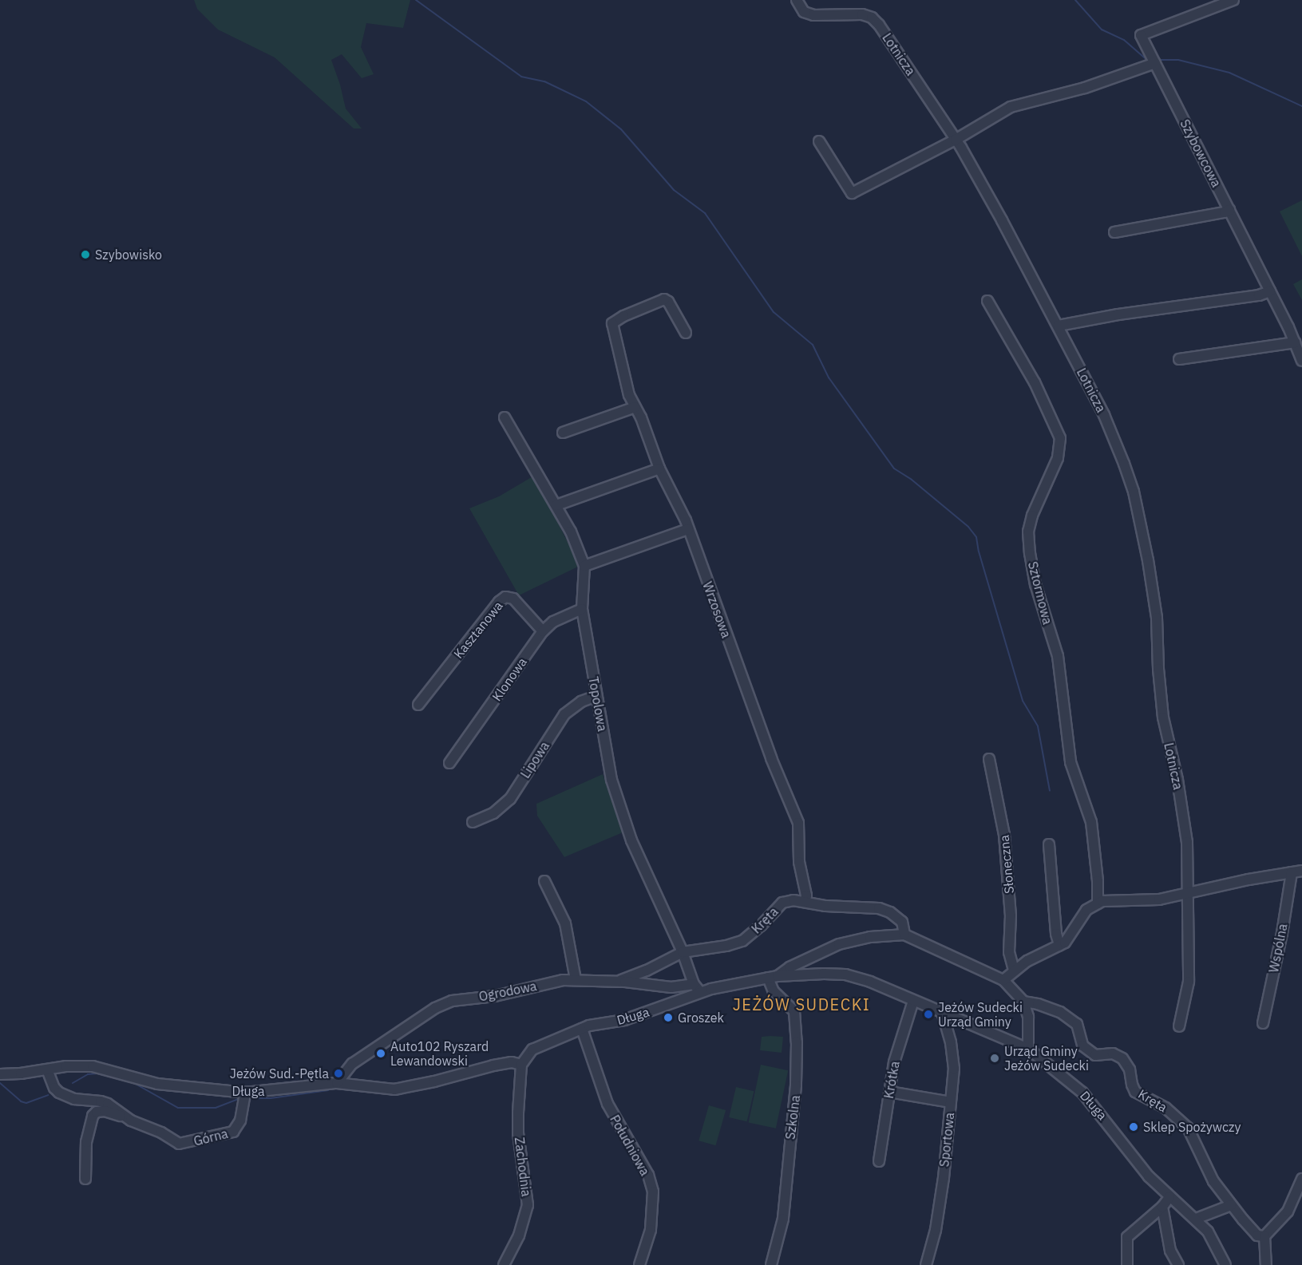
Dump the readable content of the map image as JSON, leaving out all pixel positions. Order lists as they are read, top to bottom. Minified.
{"streets":{"street":["Lotnicza","Szybowcowa","Sztormowa","Wrzosowa","Kasztanowa","Klonowa","Topolowa","Lipowa","Słoneczna","Kręta","Wspólna","Ogrodowa","Długa","Krótka","Szkolna","Górna","Sportowa","Południowa","Zachodnia"]},"crossings":[["Wrzosowa","Kręta"],["Kasztanowa","Klonowa"],["Klonowa","Topolowa"],["Topolowa","Lipowa"],["Topolowa","Kręta"],["Topolowa","Ogrodowa"],["Topolowa","Długa"],["Kręta","Ogrodowa"],["Ogrodowa","Długa"],["Długa","Krótka"],["Długa","Szkolna"],["Długa","Górna"],["Długa","Sportowa"],["Długa","Południowa"],["Długa","Zachodnia"]],"districts":["JEŻÓW SUDECKI"],"places":["Szybowisko","Jeżów Sudecki Urząd Gminy","Groszek","Auto102 Ryszard Lewandowski","Urząd Gminy Jeżów Sudecki","Jeżów Sud.-Pętla","Sklep Spożywczy"]}
